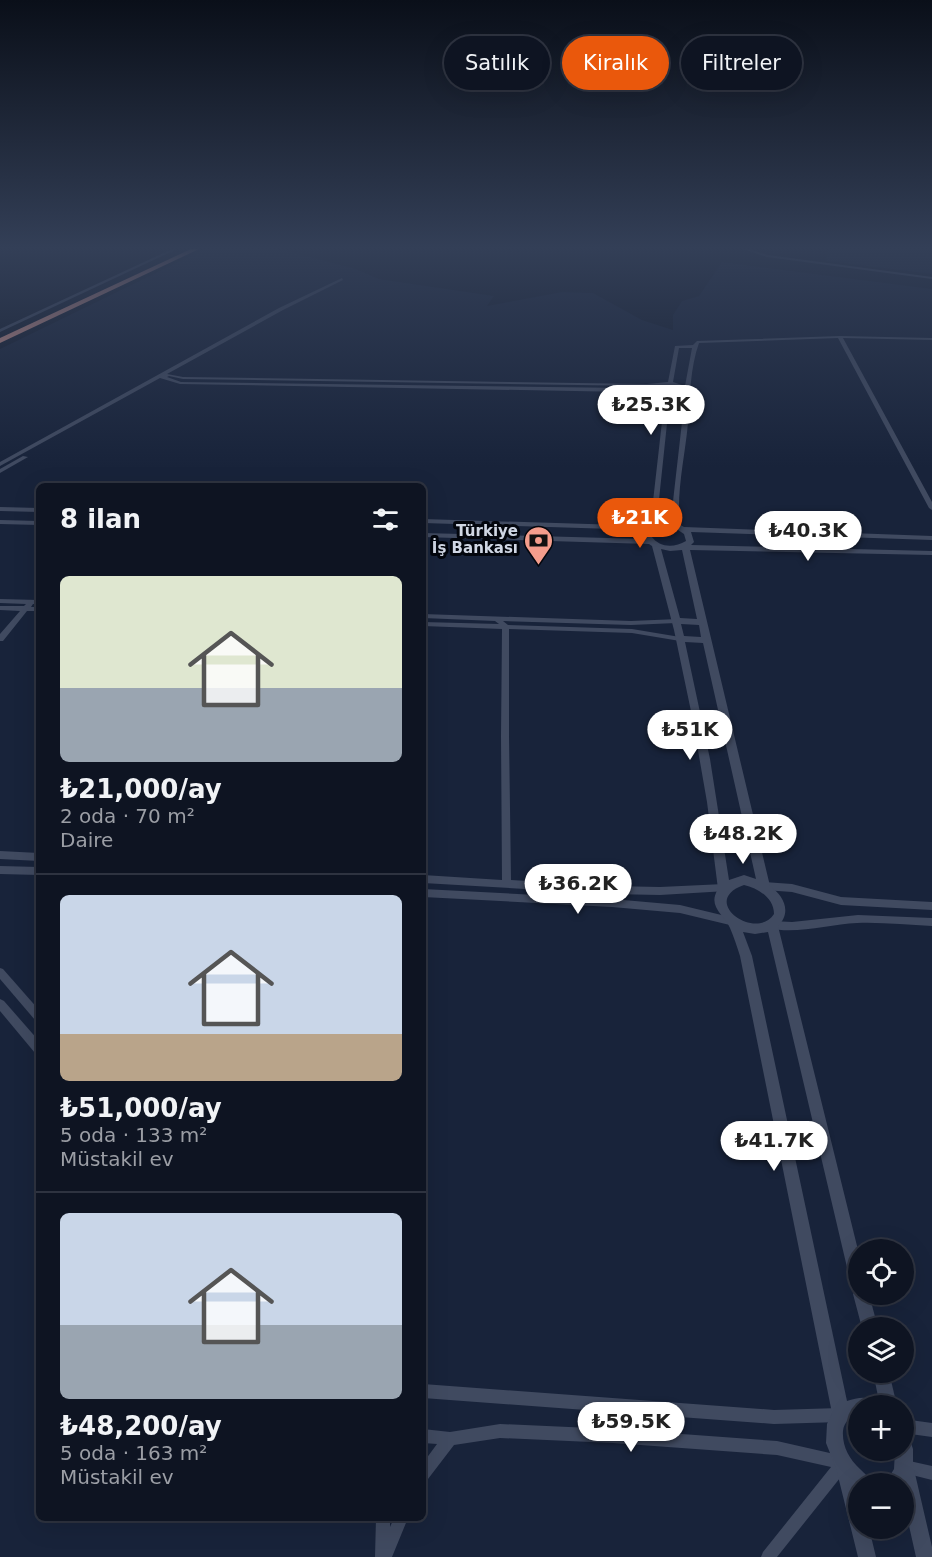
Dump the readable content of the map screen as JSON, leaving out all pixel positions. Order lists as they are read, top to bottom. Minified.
{"places":{"bank":["Türkiye İş Bankası"]},"page":{"chip":["Satılık","Kiralık","Filtreler"],"price":["₺25.3K","₺21K","₺40.3K","₺51K","₺48.2K","₺36.2K","₺41.7K","₺59.5K"],"heading":"8 ilan","list":[{"name":"₺21,000/ay","note":"2 oda · 70 m² · Daire"},{"name":"₺51,000/ay","note":"5 oda · 133 m² · Müstakil ev"},{"name":"₺48,200/ay","note":"5 oda · 163 m² · Müstakil ev"}],"map_buttons":["+","−"]}}
